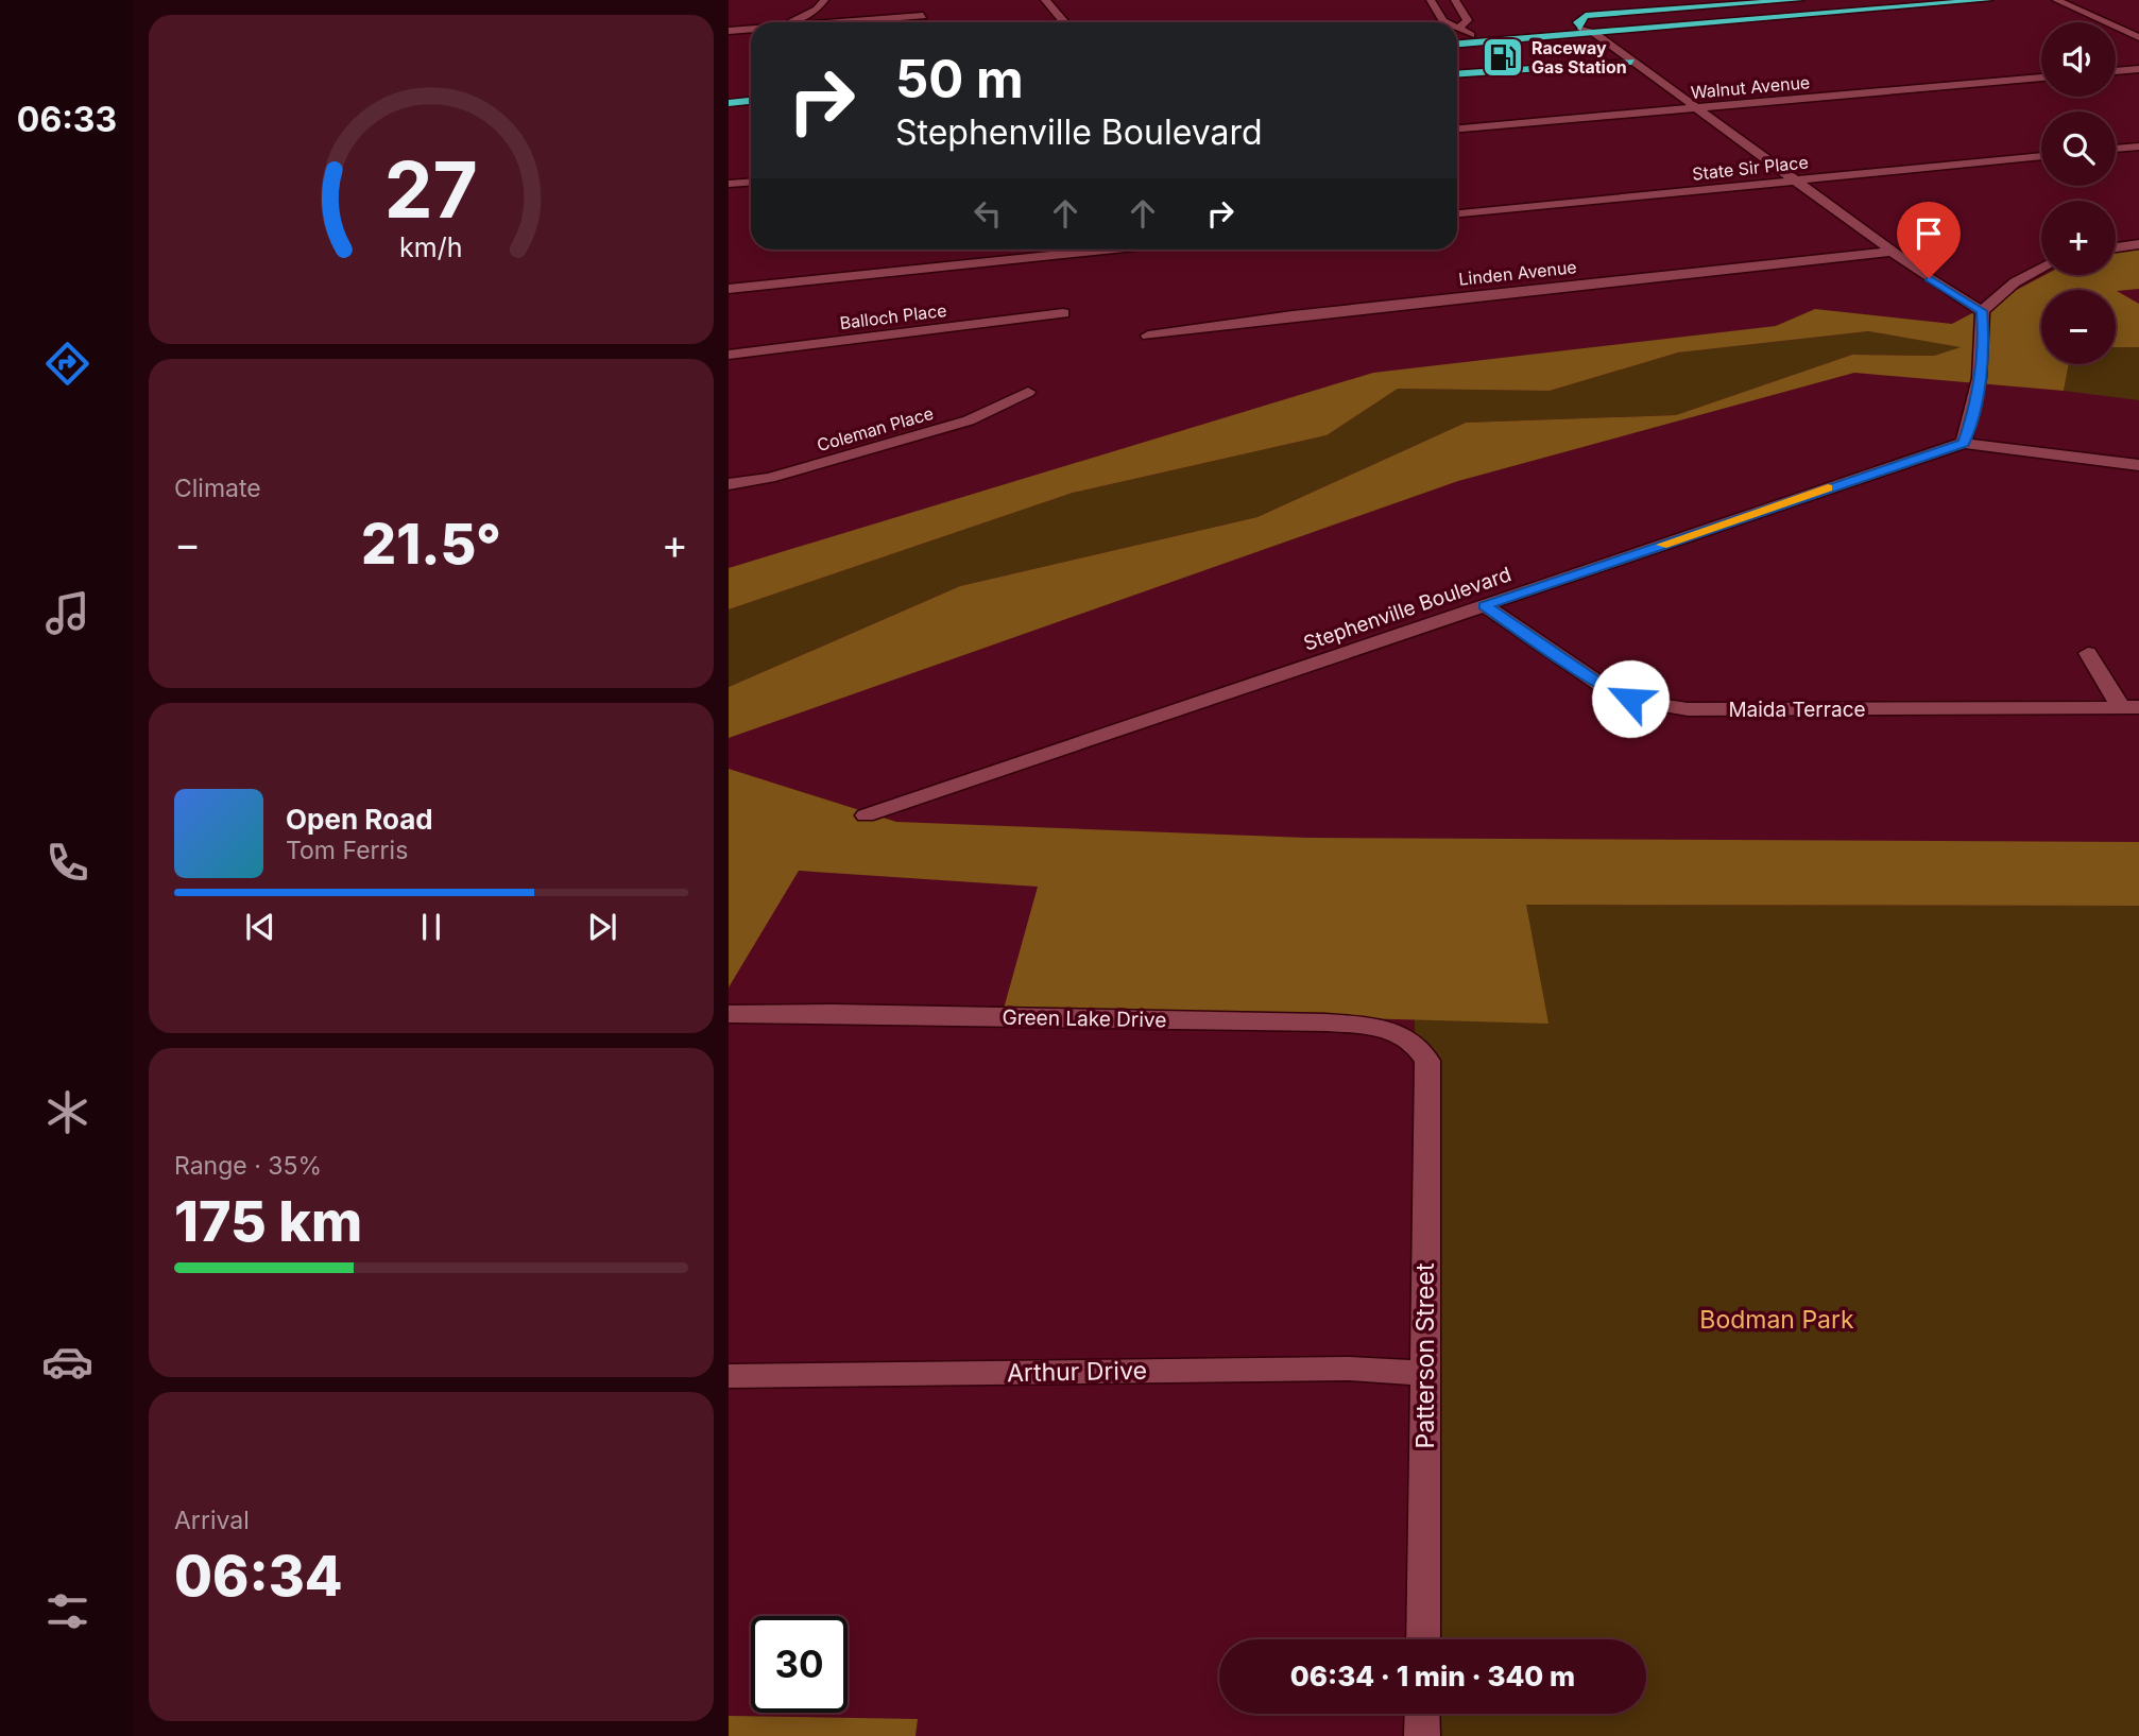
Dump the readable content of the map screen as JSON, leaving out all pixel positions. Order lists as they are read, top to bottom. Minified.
{"streets":{"street":["Walnut Avenue","State Sir Place","Linden Avenue","Balloch Place","Coleman Place","Stephenville Boulevard","Maida Terrace","Green Lake Drive","Patterson Street","Arthur Drive"]},"crossings":[["Stephenville Boulevard","Maida Terrace"],["Green Lake Drive","Patterson Street"],["Patterson Street","Arthur Drive"]],"parks":["Bodman Park"],"places":{"fuel station":["Raceway Gas Station"]},"page":{"tabs":"06:33","map_buttons":["+","−"],"turn":["50 m","Stephenville Boulevard"],"tile":["Climate",["Range · 35%","175 km"],["Arrival","06:34"]],"heat":["−","21.5°","+"],"song":["Open Road","Tom Ferris"],"limit":"30","trip":"06:34 · 1 min · 340 m","gauge":["27","km/h"]}}
